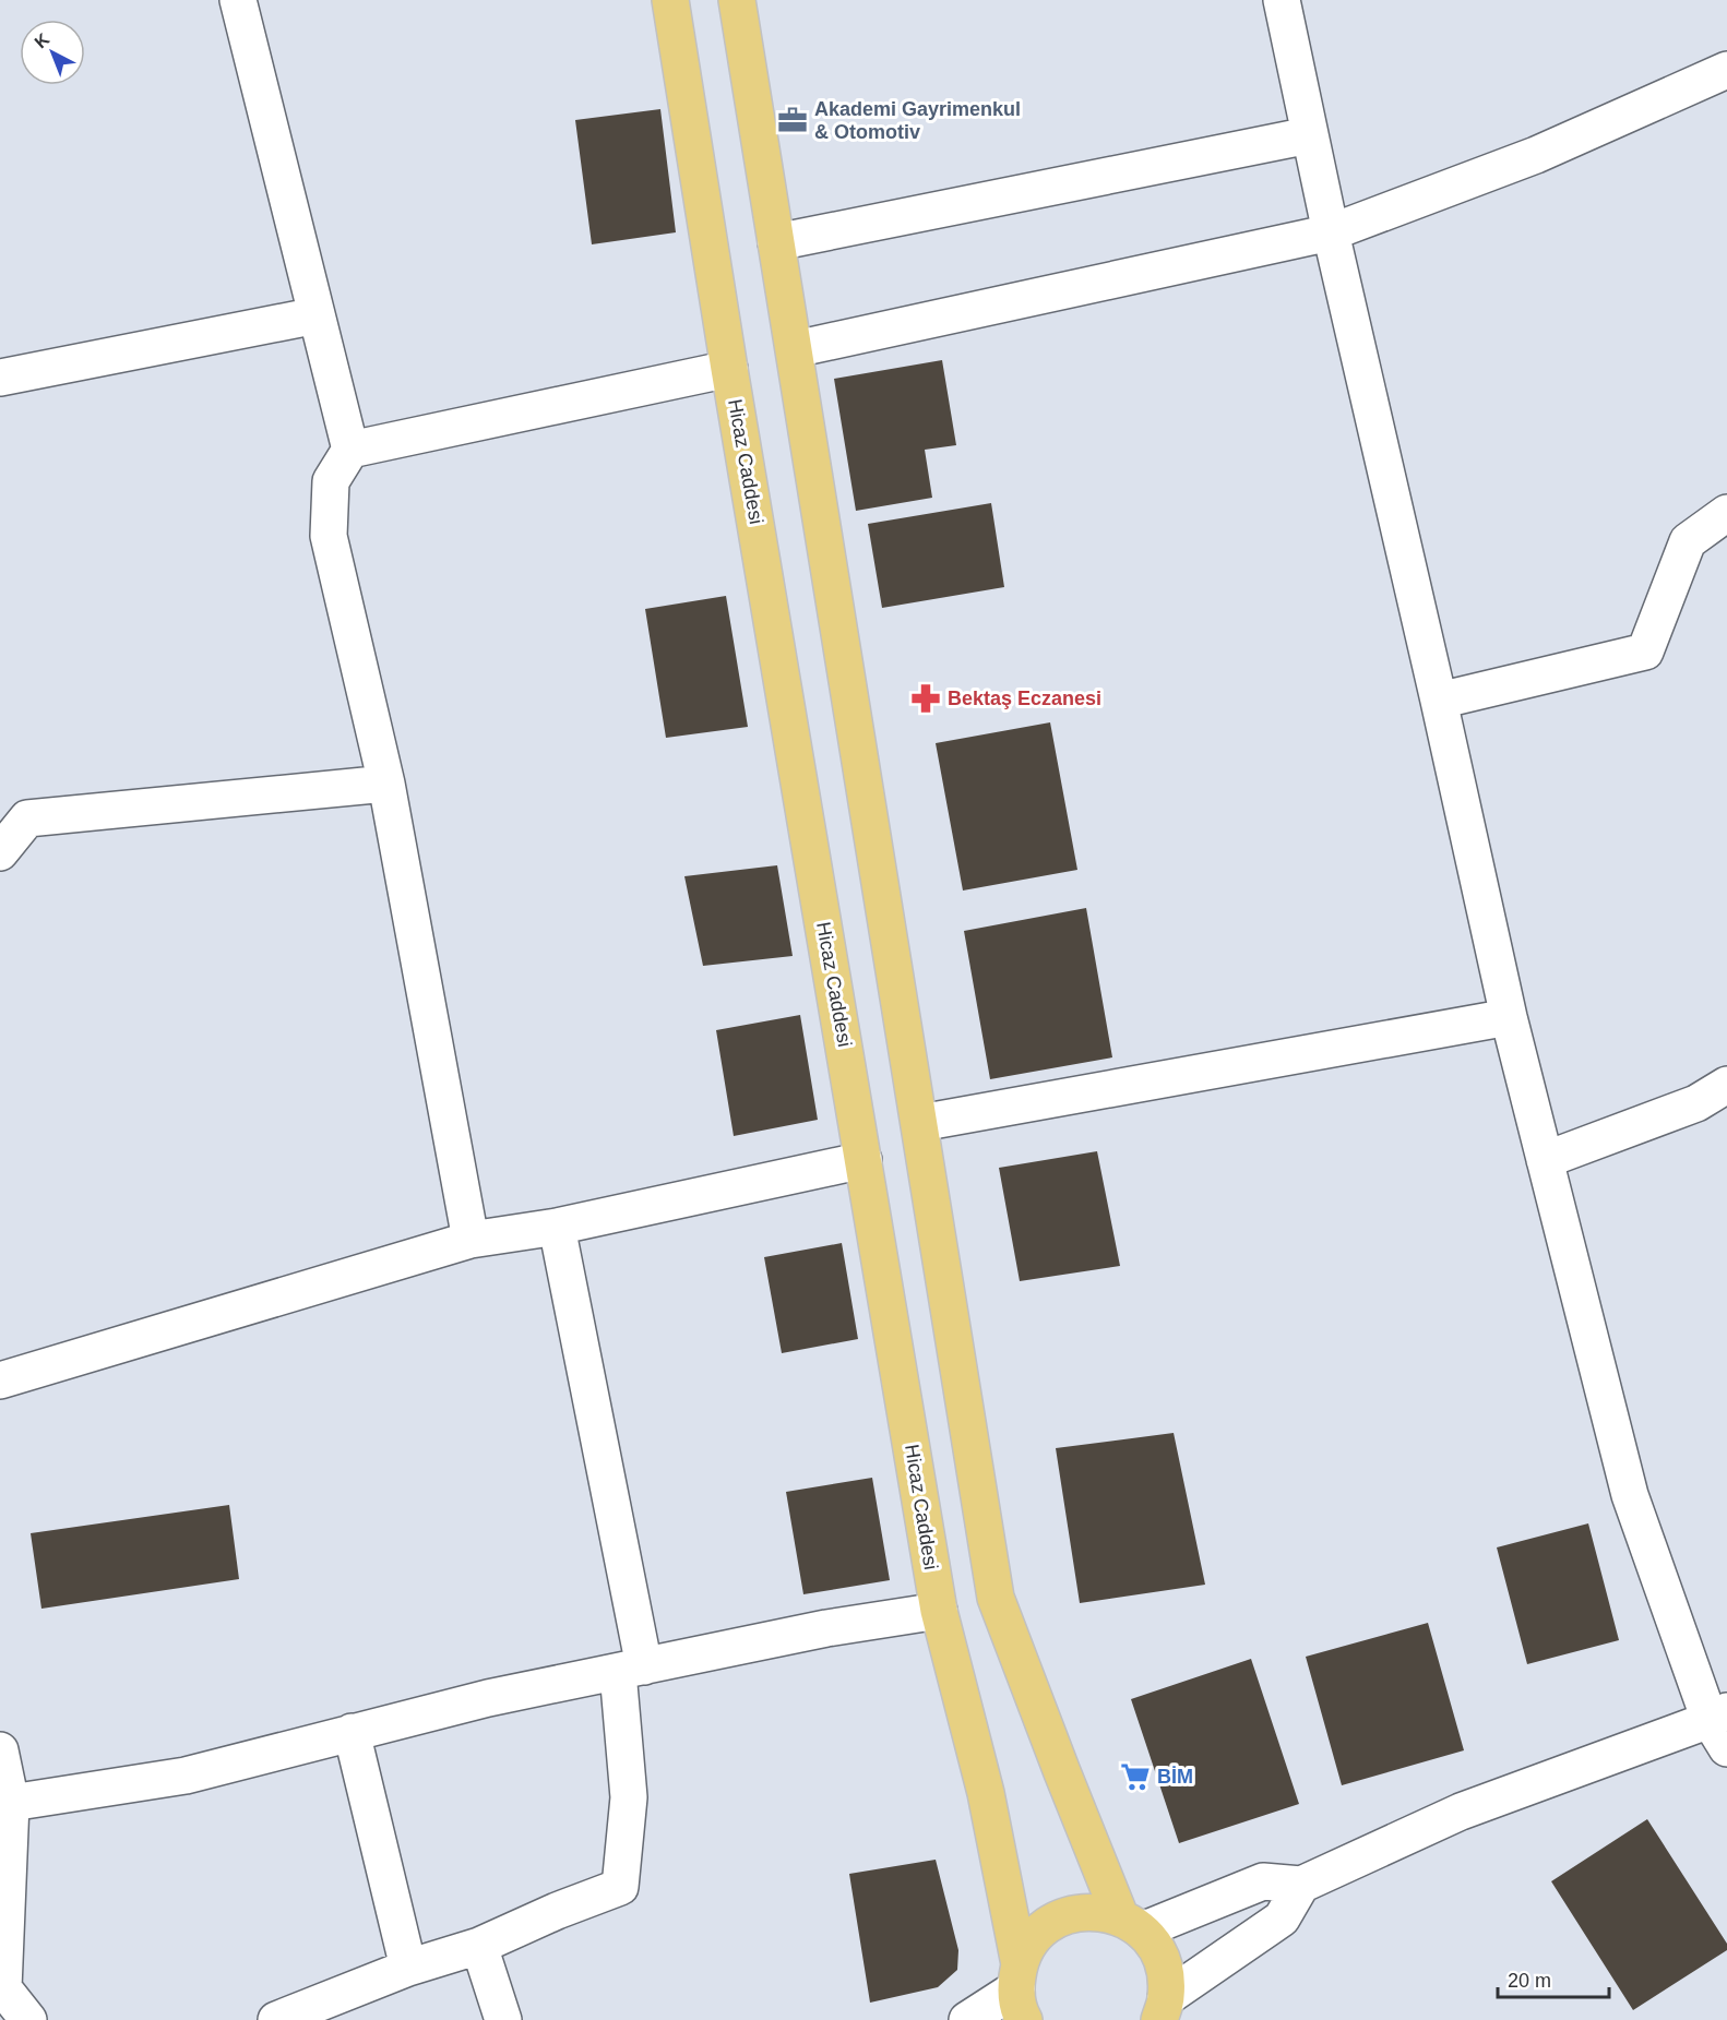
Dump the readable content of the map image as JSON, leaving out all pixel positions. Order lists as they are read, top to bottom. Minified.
{"streets":{"main road":["Hicaz Caddesi"]},"places":{"office":["Akademi Gayrimenkul & Otomotiv"],"pharmacy":["Bektaş Eczanesi"],"supermarket":["BİM"]},"scale_bar":"20 m","north":"top left"}
